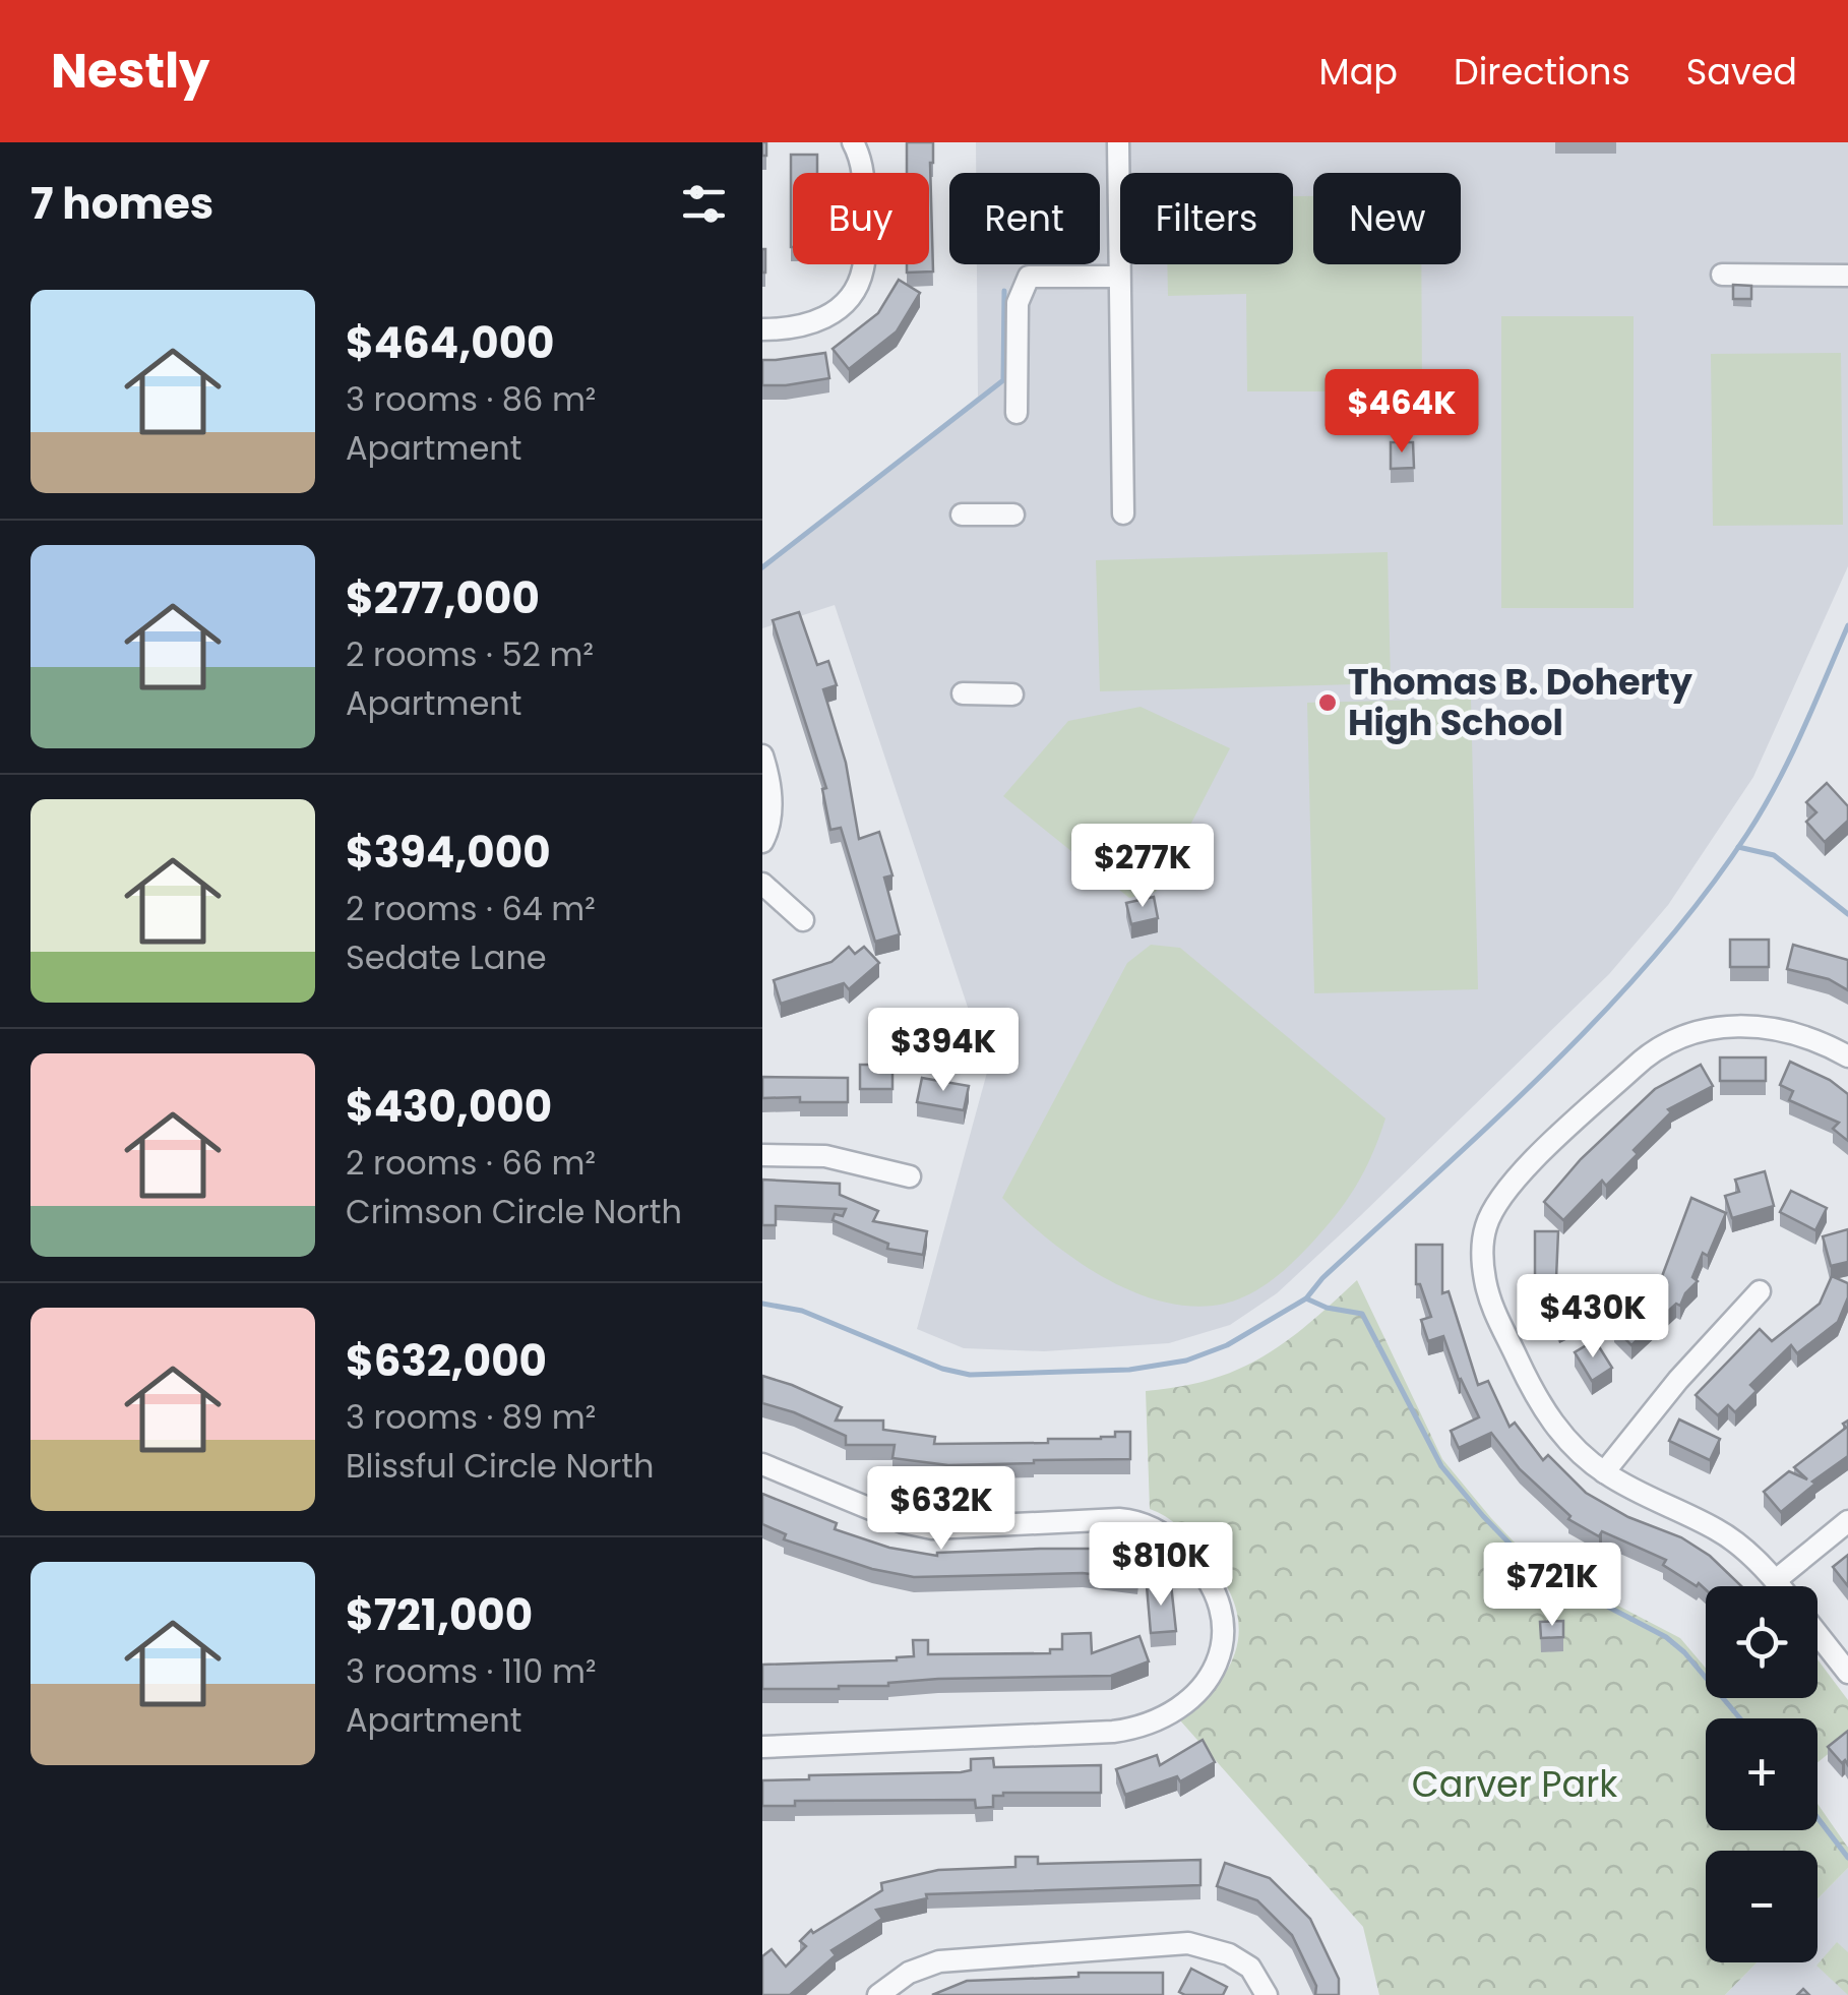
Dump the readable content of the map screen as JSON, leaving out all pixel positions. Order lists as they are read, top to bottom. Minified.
{"parks":["Carver Park"],"places":["Thomas B. Doherty High School"],"page":{"header":"Nestly","nav":["Map","Directions","Saved"],"heading":"7 homes","chip":["Buy","Rent","Filters","New"],"list":[{"name":"$464,000","note":"3 rooms · 86 m² · Apartment"},{"name":"$277,000","note":"2 rooms · 52 m² · Apartment"},{"name":"$394,000","note":"2 rooms · 64 m² · Sedate Lane"},{"name":"$430,000","note":"2 rooms · 66 m² · Crimson Circle North"},{"name":"$632,000","note":"3 rooms · 89 m² · Blissful Circle North"},{"name":"$721,000","note":"3 rooms · 110 m² · Apartment"}],"price":["$464K","$277K","$394K","$430K","$632K","$810K","$721K"],"map_buttons":["+","−"]}}
